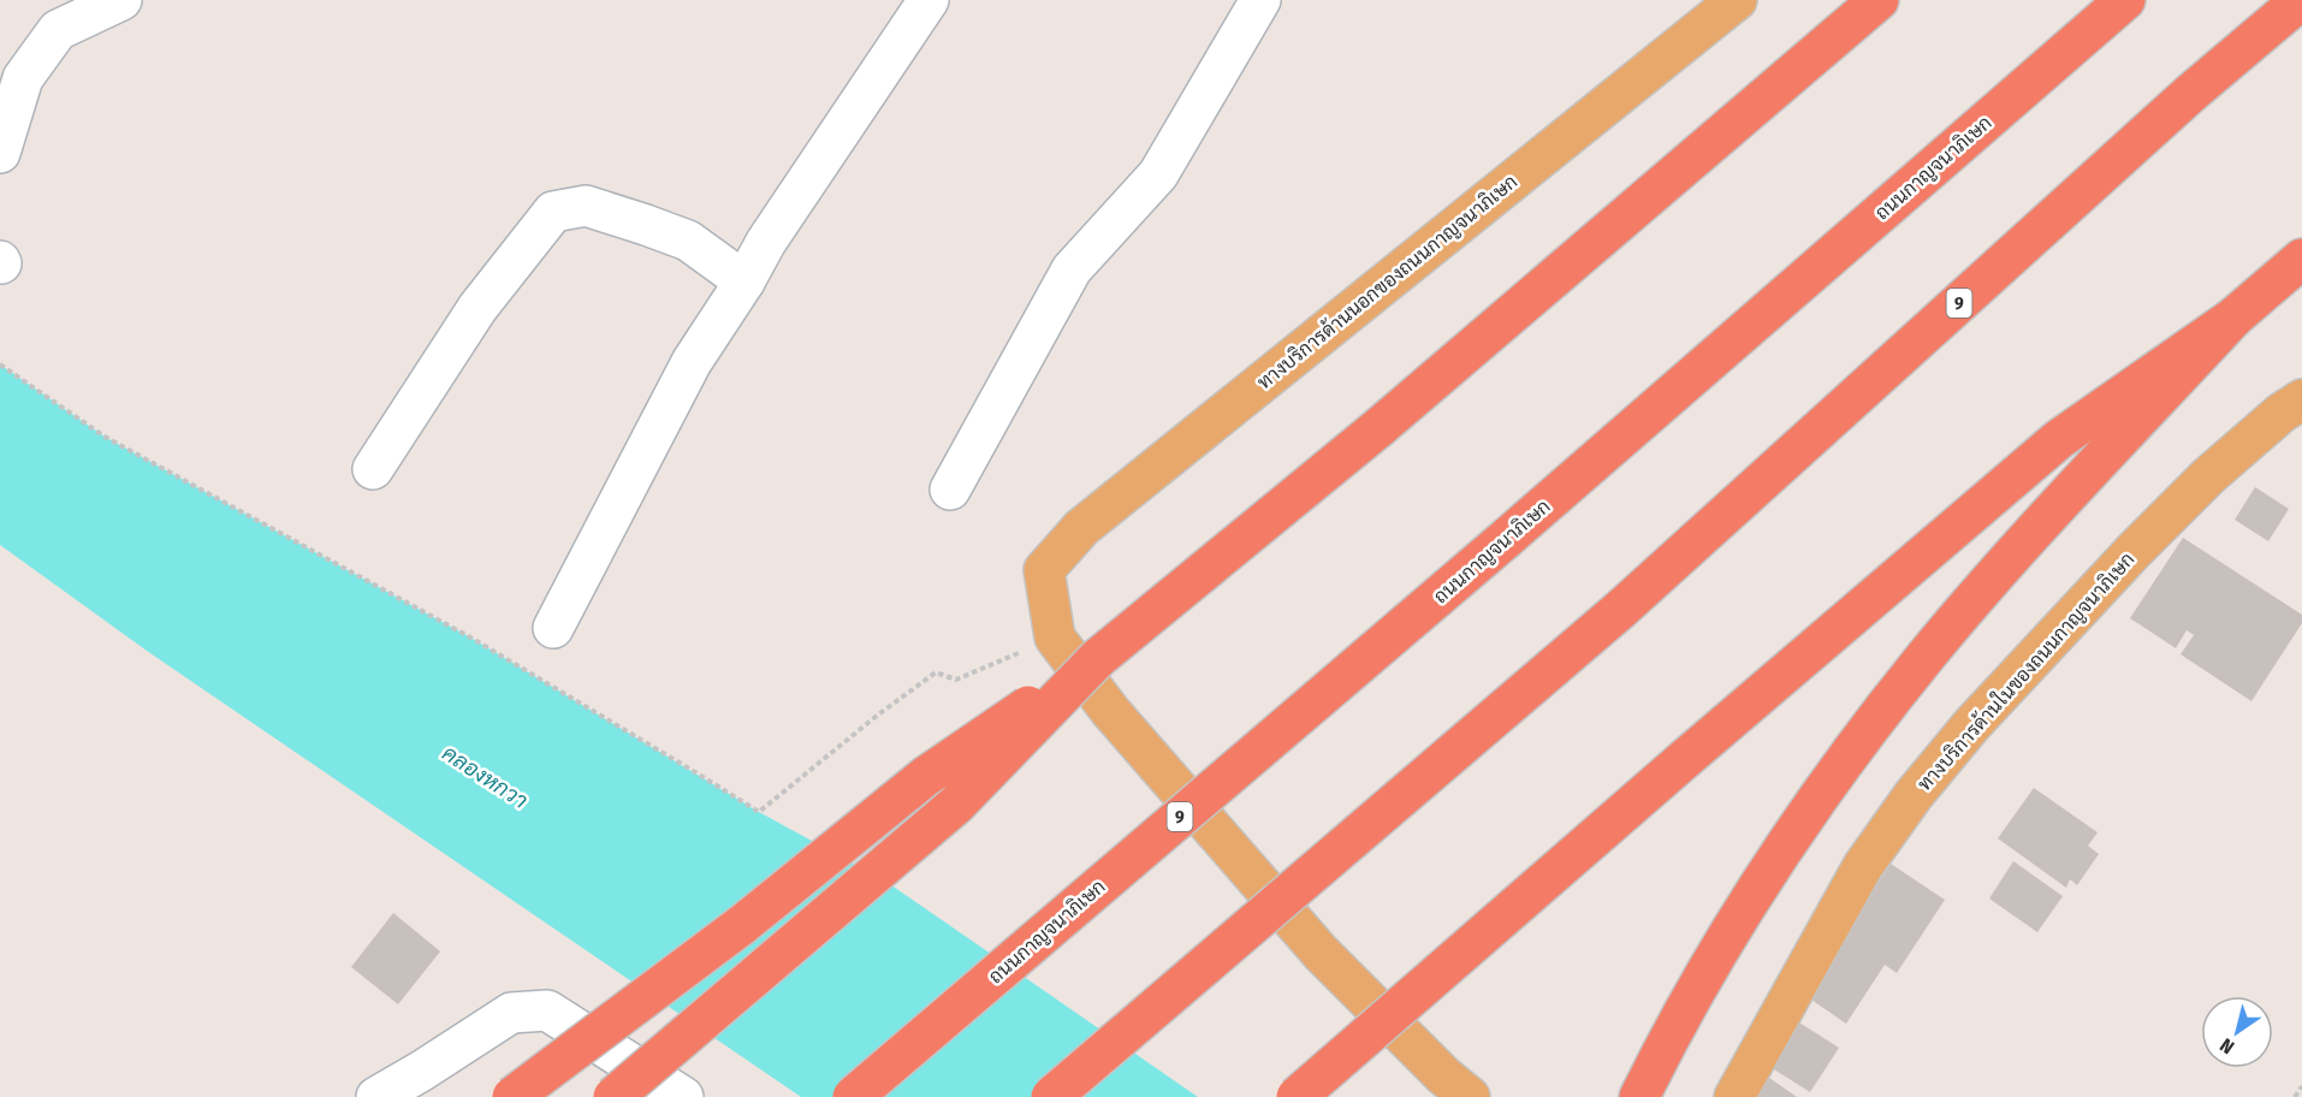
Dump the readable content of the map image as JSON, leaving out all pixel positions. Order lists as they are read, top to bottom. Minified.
{"streets":{"highway":["ถนนกาญจนาภิเษก","9"],"main road":["ทางบริการด้านนอกของถนนกาญจนาภิเษก","ทางบริการด้านในของถนนกาญจนาภิเษก"]},"water":["คลองหกวา"],"north":"bottom left"}
